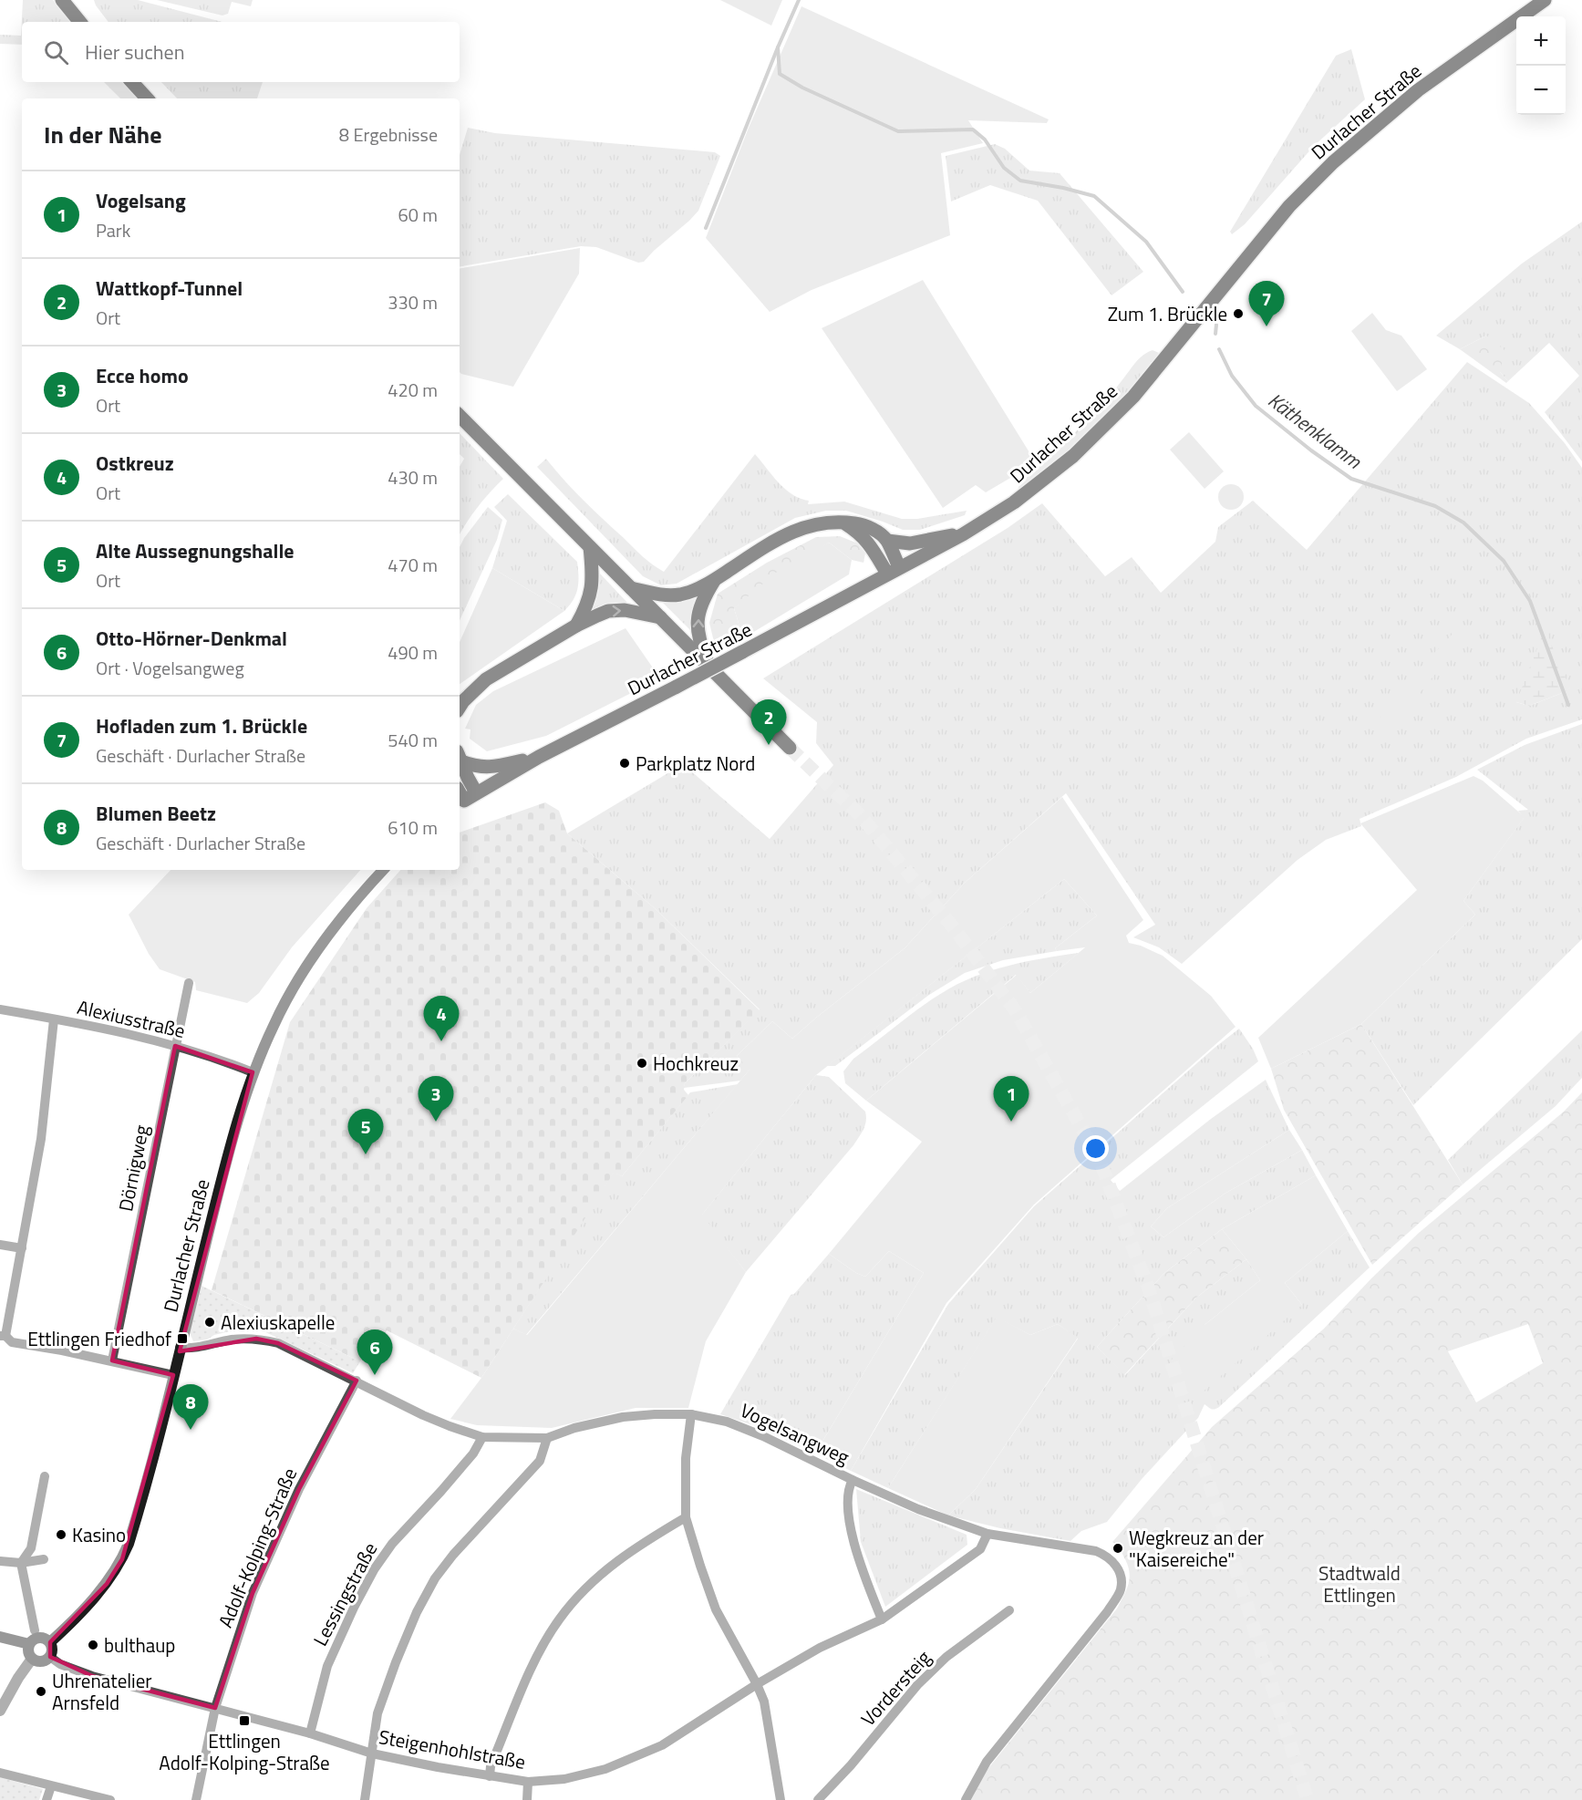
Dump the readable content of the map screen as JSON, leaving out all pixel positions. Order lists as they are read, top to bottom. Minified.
{"streets":{"main road":["Durlacher Straße"],"street":["Alexiusstraße","Dörnigweg","Vogelsangweg","Adolf-Kolping-Straße","Lessingstraße","Vordersteig","Steigenhohlstraße"]},"crossings":[["Durlacher Straße","Alexiusstraße"],["Durlacher Straße","Vogelsangweg"],["Durlacher Straße","Steigenhohlstraße"],["Alexiusstraße","Dörnigweg"],["Vogelsangweg","Adolf-Kolping-Straße"],["Vogelsangweg","Lessingstraße"],["Vogelsangweg","Steigenhohlstraße"],["Adolf-Kolping-Straße","Steigenhohlstraße"],["Lessingstraße","Steigenhohlstraße"]],"water":["Käthenklamm"],"parks":["Stadtwald Ettlingen"],"places":{"other":["Zum 1. Brückle","Parkplatz Nord","Hochkreuz","Alexiuskapelle","Kasino","Wegkreuz an der \"Kaisereiche\"","bulthaup","Uhrenatelier Arnsfeld"],"transit":["Ettlingen Friedhof","Ettlingen Adolf-Kolping-Straße"]},"page":{"map_buttons":["+","−"],"search":"Hier suchen","heading":["In der Nähe","8 Ergebnisse"],"list":[{"mark":"1","name":"Vogelsang","note":"Park","value":"60 m"},{"mark":"2","name":"Wattkopf-Tunnel","note":"Ort","value":"330 m"},{"mark":"3","name":"Ecce homo","note":"Ort","value":"420 m"},{"mark":"4","name":"Ostkreuz","note":"Ort","value":"430 m"},{"mark":"5","name":"Alte Aussegnungshalle","note":"Ort","value":"470 m"},{"mark":"6","name":"Otto-Hörner-Denkmal","note":"Ort · Vogelsangweg","value":"490 m"},{"mark":"7","name":"Hofladen zum 1. Brückle","note":"Geschäft · Durlacher Straße","value":"540 m"},{"mark":"8","name":"Blumen Beetz","note":"Geschäft · Durlacher Straße","value":"610 m"}],"pins":["7","2","4","1","3","5","6","8"]}}
